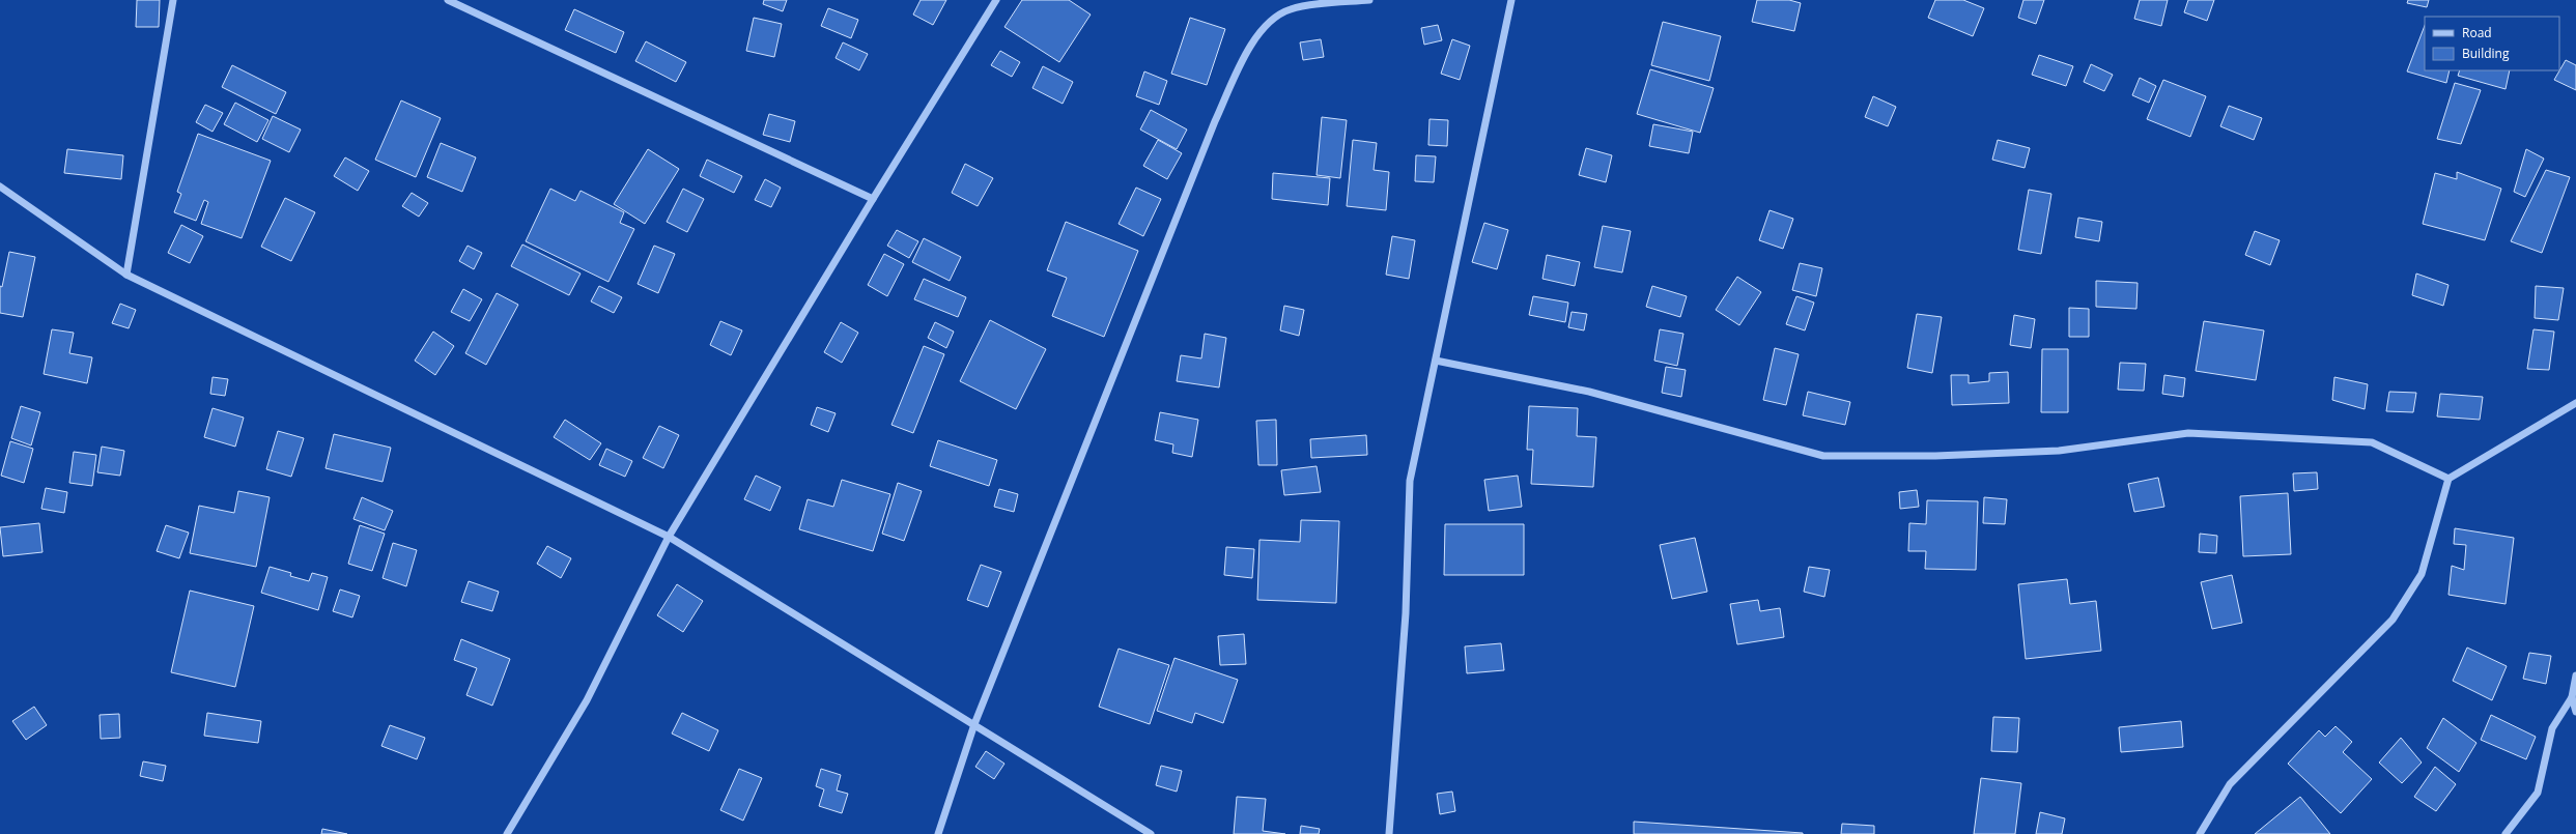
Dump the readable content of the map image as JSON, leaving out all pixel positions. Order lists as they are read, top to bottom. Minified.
{"legend":["Road","Building"]}
